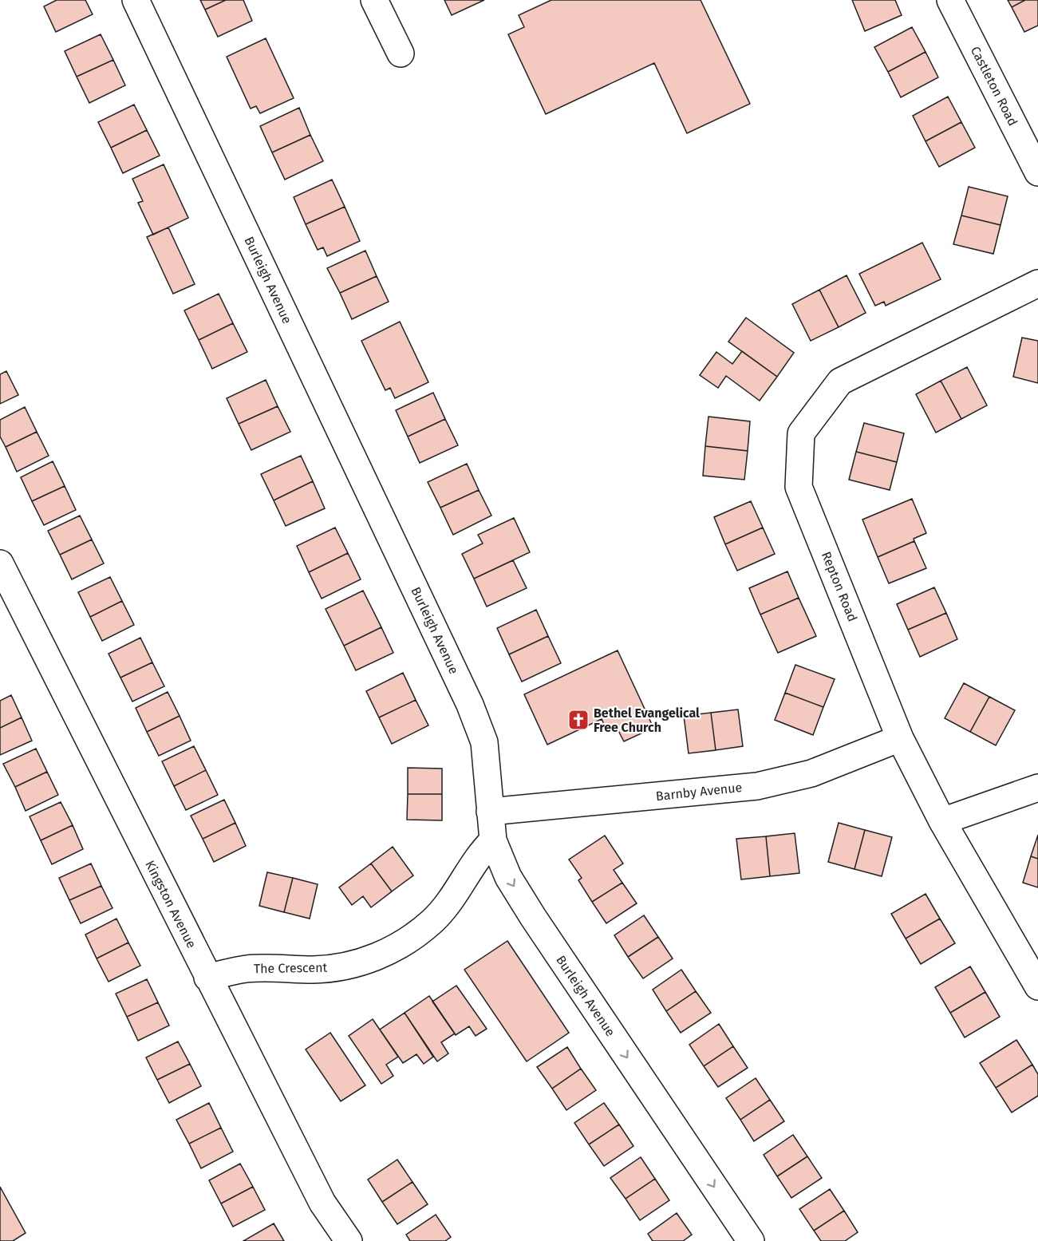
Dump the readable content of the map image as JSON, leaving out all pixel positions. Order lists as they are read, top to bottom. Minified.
{"streets":{"street":["Castleton Road","Burleigh Avenue","Repton Road","Barnby Avenue","Kingston Avenue","The Crescent"]},"crossings":[["Burleigh Avenue","Barnby Avenue"],["Burleigh Avenue","The Crescent"],["Repton Road","Barnby Avenue"],["Kingston Avenue","The Crescent"]],"places":{"church":["Bethel Evangelical Free Church"]}}
